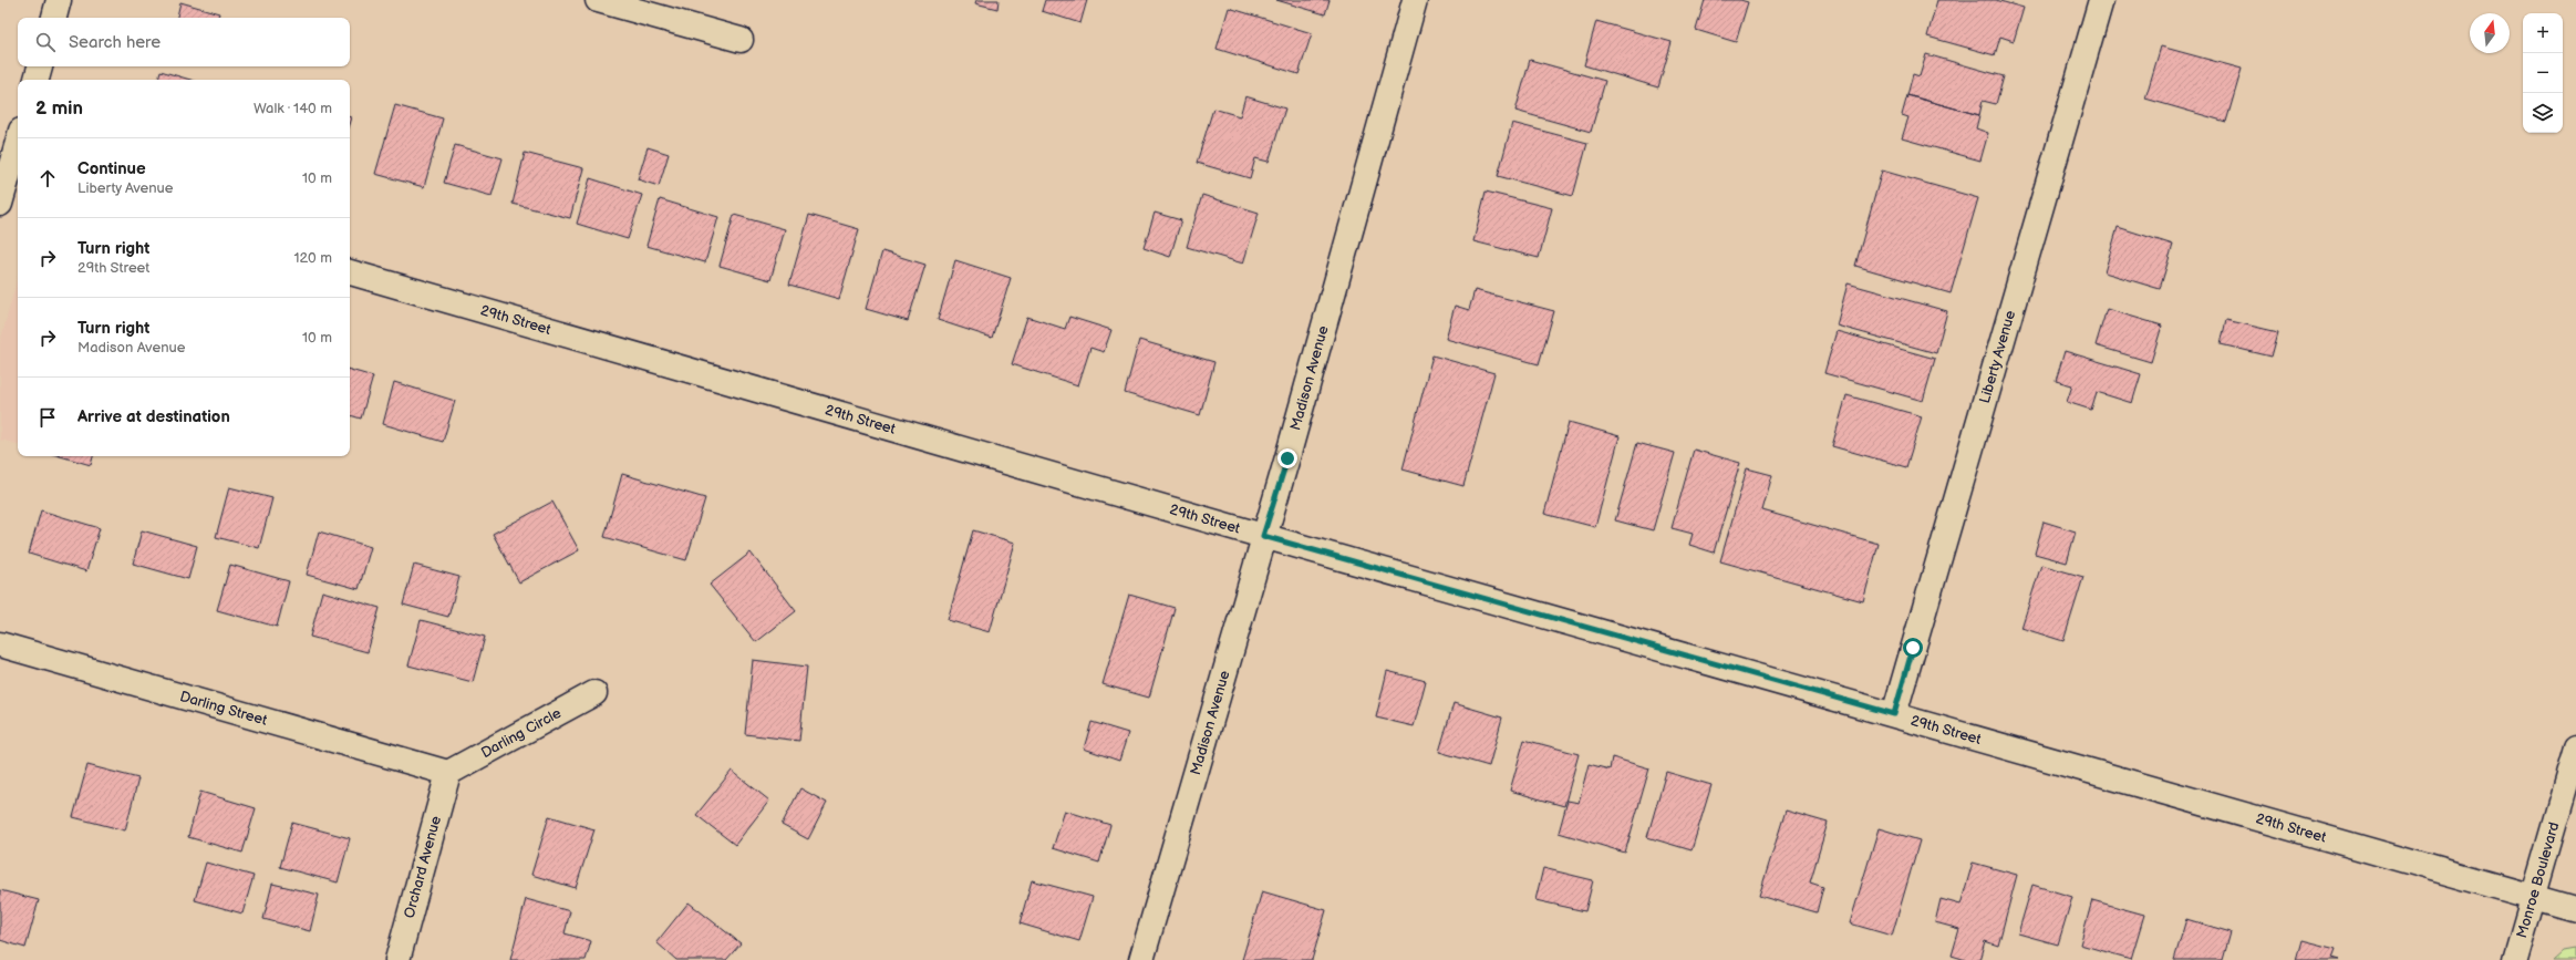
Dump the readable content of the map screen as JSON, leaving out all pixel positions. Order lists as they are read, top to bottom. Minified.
{"streets":{"street":["29th Street","Liberty Avenue","Madison Avenue","Darling Street","Darling Circle","Orchard Avenue","Monroe Boulevard"]},"crossings":[["29th Street","Liberty Avenue"],["29th Street","Madison Avenue"],["29th Street","Monroe Boulevard"],["Darling Street","Darling Circle"],["Darling Street","Orchard Avenue"],["Darling Circle","Orchard Avenue"]],"north":"top","page":{"map_buttons":["+","−"],"search":"Search here","heading":["2 min","Walk · 140 m"],"list":[["Continue","Liberty Avenue","10 m"],["Turn right","29th Street","120 m"],["Turn right","Madison Avenue","10 m"],"Arrive at destination"]}}
